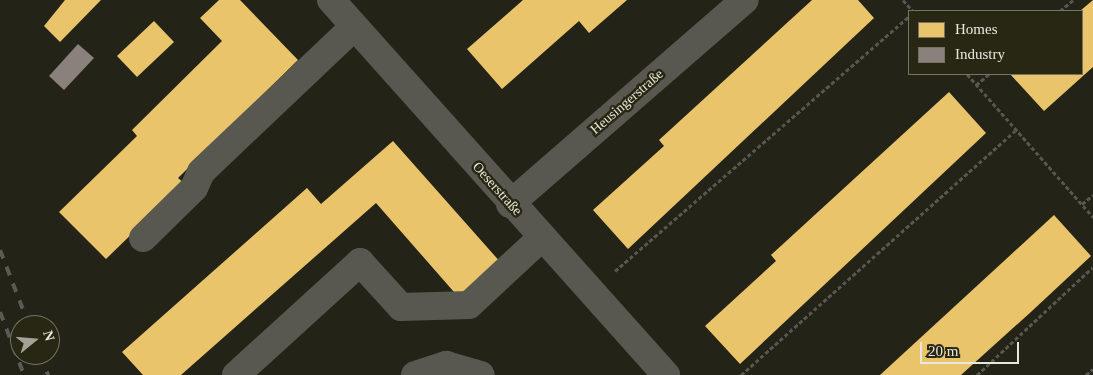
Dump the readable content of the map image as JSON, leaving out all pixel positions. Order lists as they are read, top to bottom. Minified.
{"streets":{"street":["Heusingerstraße","Oeserstraße"]},"crossings":[["Heusingerstraße","Oeserstraße"]],"legend":["Homes","Industry"],"scale_bar":"20 m","north":"right"}
